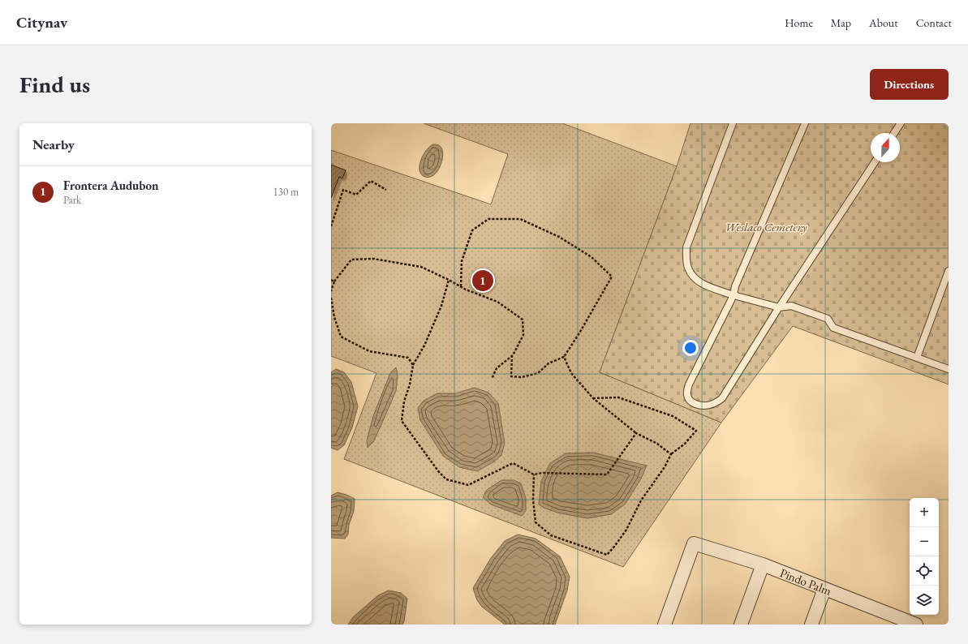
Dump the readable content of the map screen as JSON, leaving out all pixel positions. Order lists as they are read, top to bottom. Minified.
{"streets":{"street":["Pindo Palm"]},"parks":["Weslaco Cemetery"],"north":"top","page":{"header":"Citynav","nav":["Home","Map","About","Contact"],"buttons":"Directions","title":"Find us","heading":"Nearby","list":[{"mark":"1","name":"Frontera Audubon","note":"Park","value":"130 m"}],"pins":"1","map_buttons":["+","−"]}}
